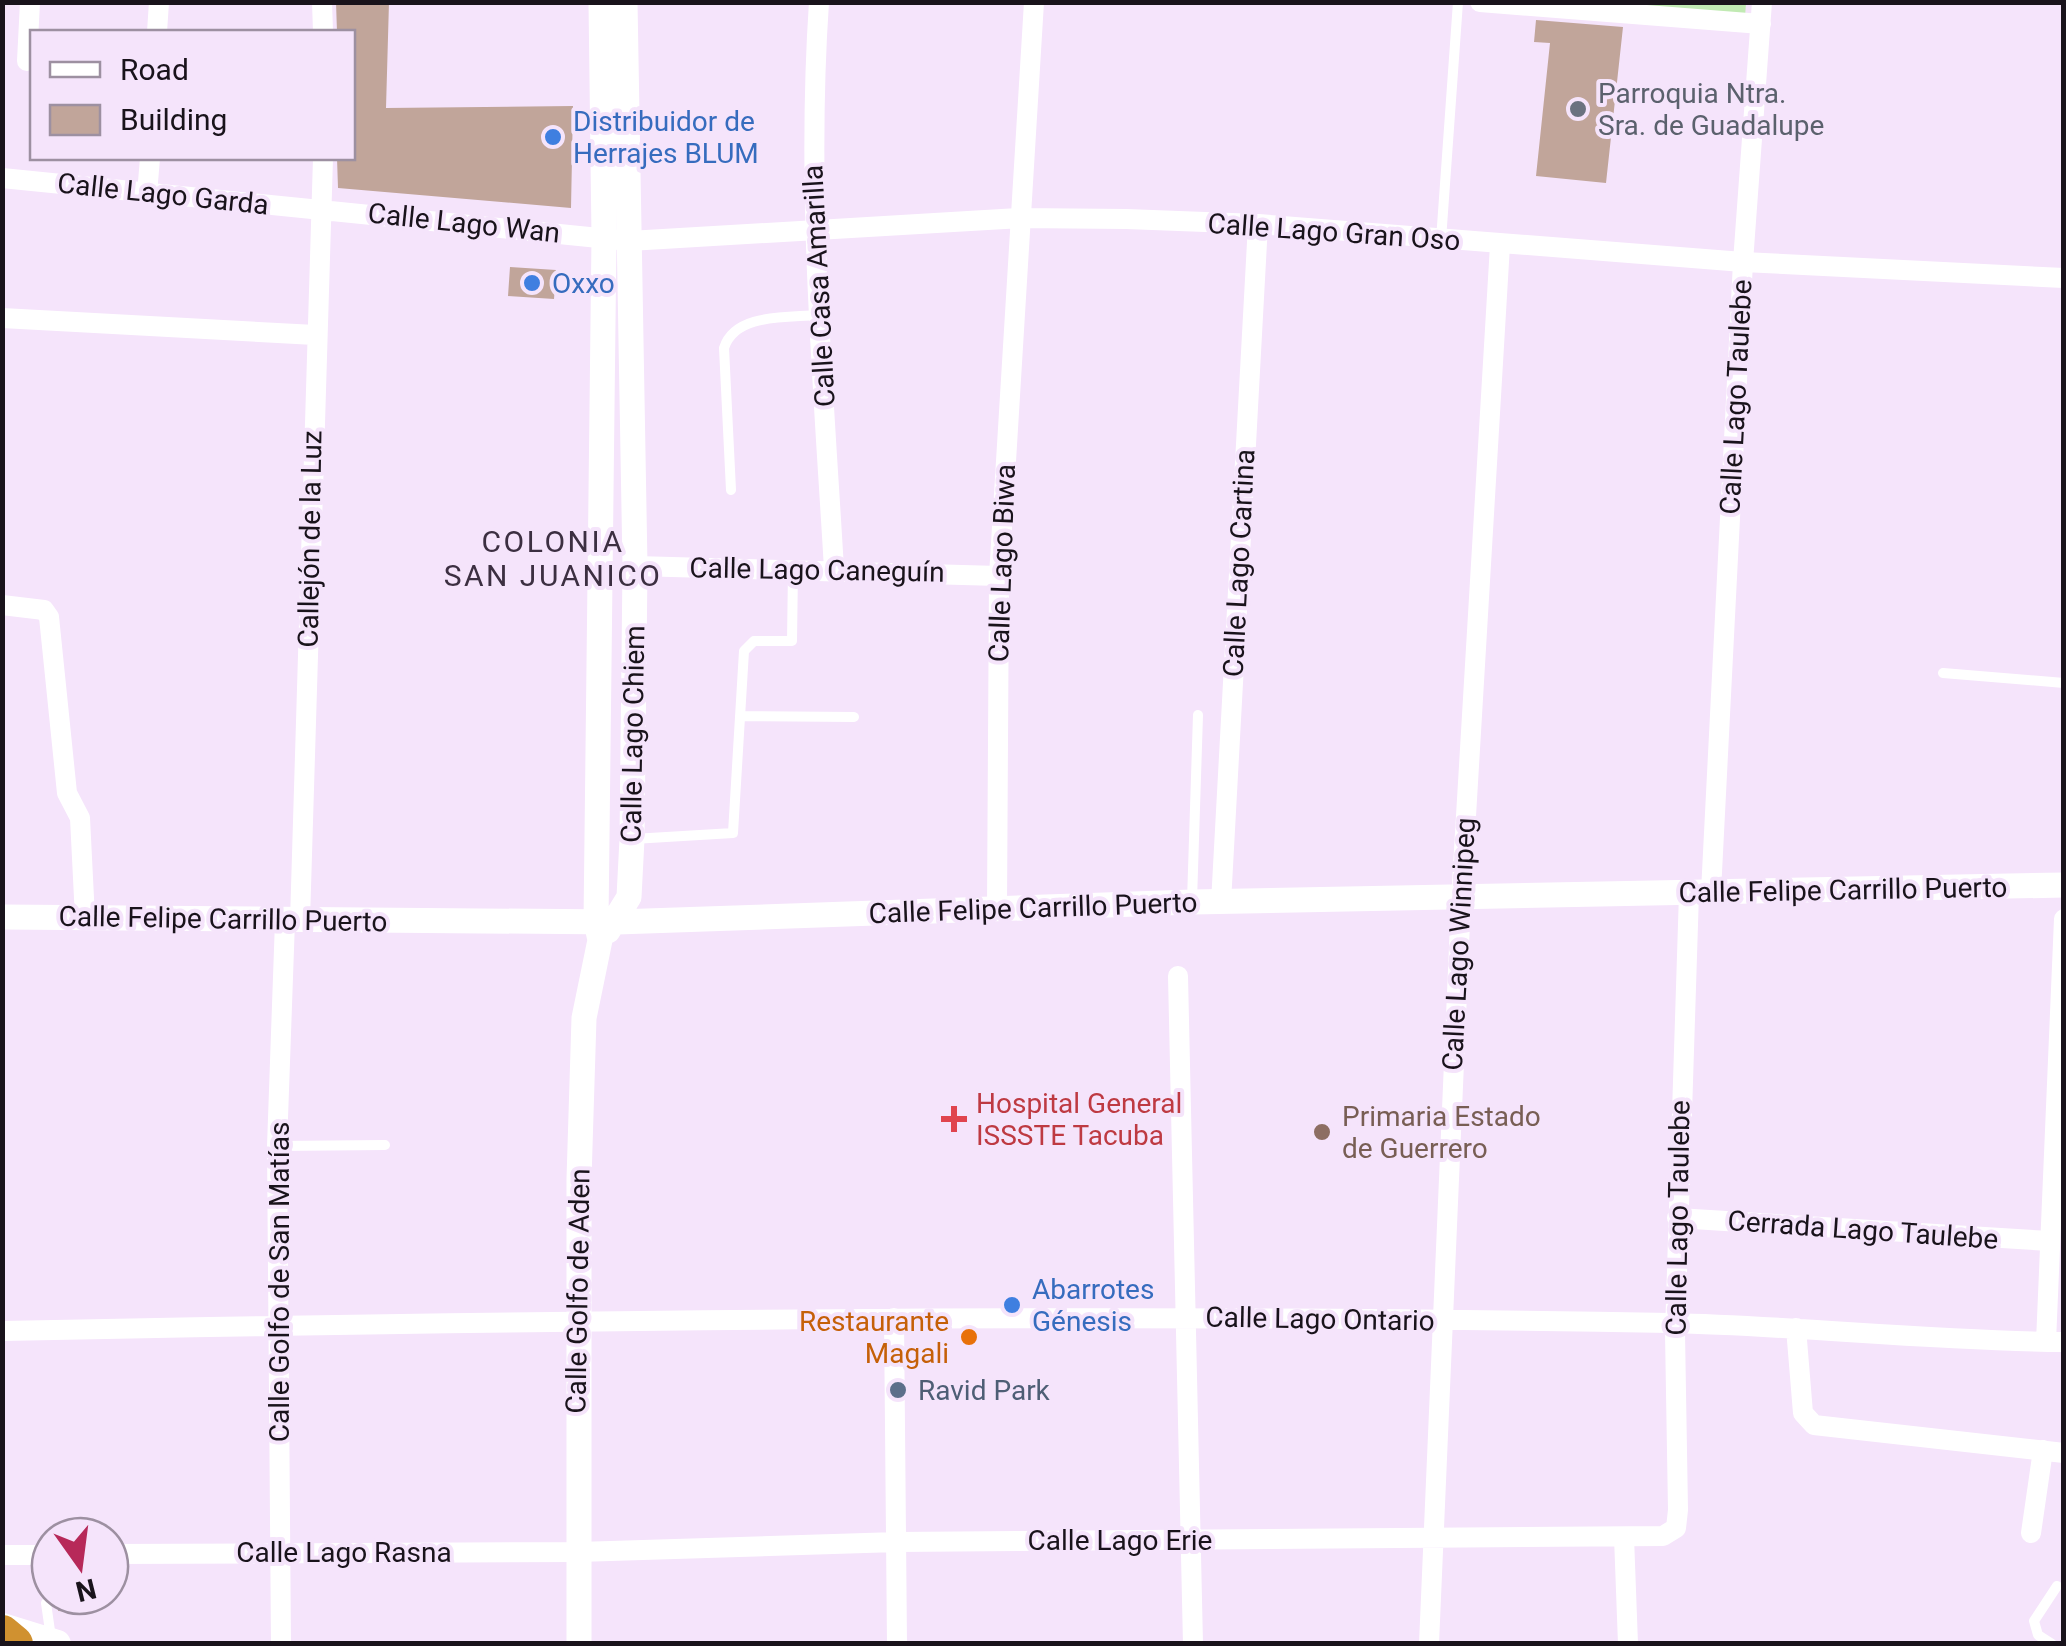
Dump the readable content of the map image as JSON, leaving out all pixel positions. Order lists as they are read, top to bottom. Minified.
{"streets":{"street":["Calle Lago Garda","Calle Lago Wan","Calle Lago Gran Oso","Calle Casa Amarilla","Calle Lago Taulebe","Callejón de la Luz","Calle Lago Biwa","Calle Lago Cartina","Calle Lago Caneguín","Calle Lago Chiem","Calle Felipe Carrillo Puerto","Calle Lago Winnipeg","Cerrada Lago Taulebe","Calle Golfo de San Matías","Calle Golfo de Aden","Calle Lago Ontario","Calle Lago Erie","Calle Lago Rasna"]},"crossings":[["Calle Lago Garda","Calle Lago Wan"],["Calle Lago Garda","Callejón de la Luz"],["Calle Lago Wan","Calle Lago Gran Oso"],["Calle Lago Wan","Callejón de la Luz"],["Calle Lago Wan","Calle Lago Chiem"],["Calle Lago Gran Oso","Calle Casa Amarilla"],["Calle Lago Gran Oso","Calle Lago Taulebe"],["Calle Lago Gran Oso","Calle Lago Biwa"],["Calle Lago Gran Oso","Calle Lago Cartina"],["Calle Lago Gran Oso","Calle Lago Chiem"],["Calle Lago Gran Oso","Calle Lago Winnipeg"],["Calle Casa Amarilla","Calle Lago Caneguín"],["Calle Lago Taulebe","Calle Felipe Carrillo Puerto"],["Calle Lago Taulebe","Cerrada Lago Taulebe"],["Calle Lago Taulebe","Calle Lago Ontario"],["Calle Lago Taulebe","Calle Lago Erie"],["Callejón de la Luz","Calle Felipe Carrillo Puerto"],["Callejón de la Luz","Calle Golfo de San Matías"],["Calle Lago Biwa","Calle Lago Caneguín"],["Calle Lago Biwa","Calle Felipe Carrillo Puerto"],["Calle Lago Cartina","Calle Felipe Carrillo Puerto"],["Calle Lago Caneguín","Calle Lago Chiem"],["Calle Lago Chiem","Calle Felipe Carrillo Puerto"],["Calle Lago Chiem","Calle Golfo de Aden"],["Calle Felipe Carrillo Puerto","Calle Lago Winnipeg"],["Calle Felipe Carrillo Puerto","Calle Golfo de San Matías"],["Calle Felipe Carrillo Puerto","Calle Golfo de Aden"],["Calle Lago Winnipeg","Calle Lago Ontario"],["Calle Lago Winnipeg","Calle Lago Erie"],["Calle Golfo de San Matías","Calle Lago Ontario"],["Calle Golfo de San Matías","Calle Lago Rasna"],["Calle Golfo de Aden","Calle Lago Ontario"],["Calle Golfo de Aden","Calle Lago Erie"],["Calle Golfo de Aden","Calle Lago Rasna"],["Calle Lago Erie","Calle Lago Rasna"]],"districts":["COLONIA SAN JUANICO"],"places":{"other":["Parroquia Ntra. Sra. de Guadalupe","Distribuidor de Herrajes BLUM","Oxxo","Primaria Estado de Guerrero","Abarrotes Génesis","Restaurante Magali","Ravid Park"],"health":["Hospital General ISSSTE Tacuba"]},"legend":["Road","Building"],"north":"bottom"}
